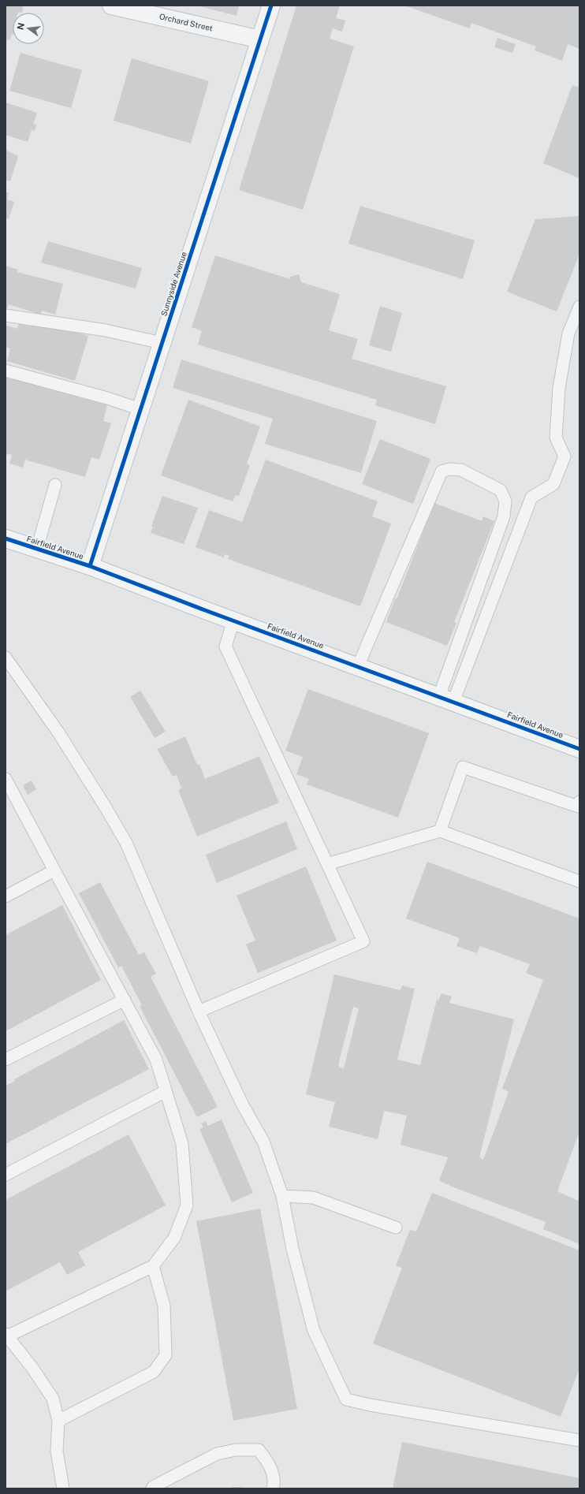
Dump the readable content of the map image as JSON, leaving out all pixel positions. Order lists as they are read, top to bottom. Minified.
{"streets":{"street":["Orchard Street","Sunnyside Avenue","Fairfield Avenue"]},"crossings":[["Orchard Street","Sunnyside Avenue"],["Sunnyside Avenue","Fairfield Avenue"]],"north":"left"}
